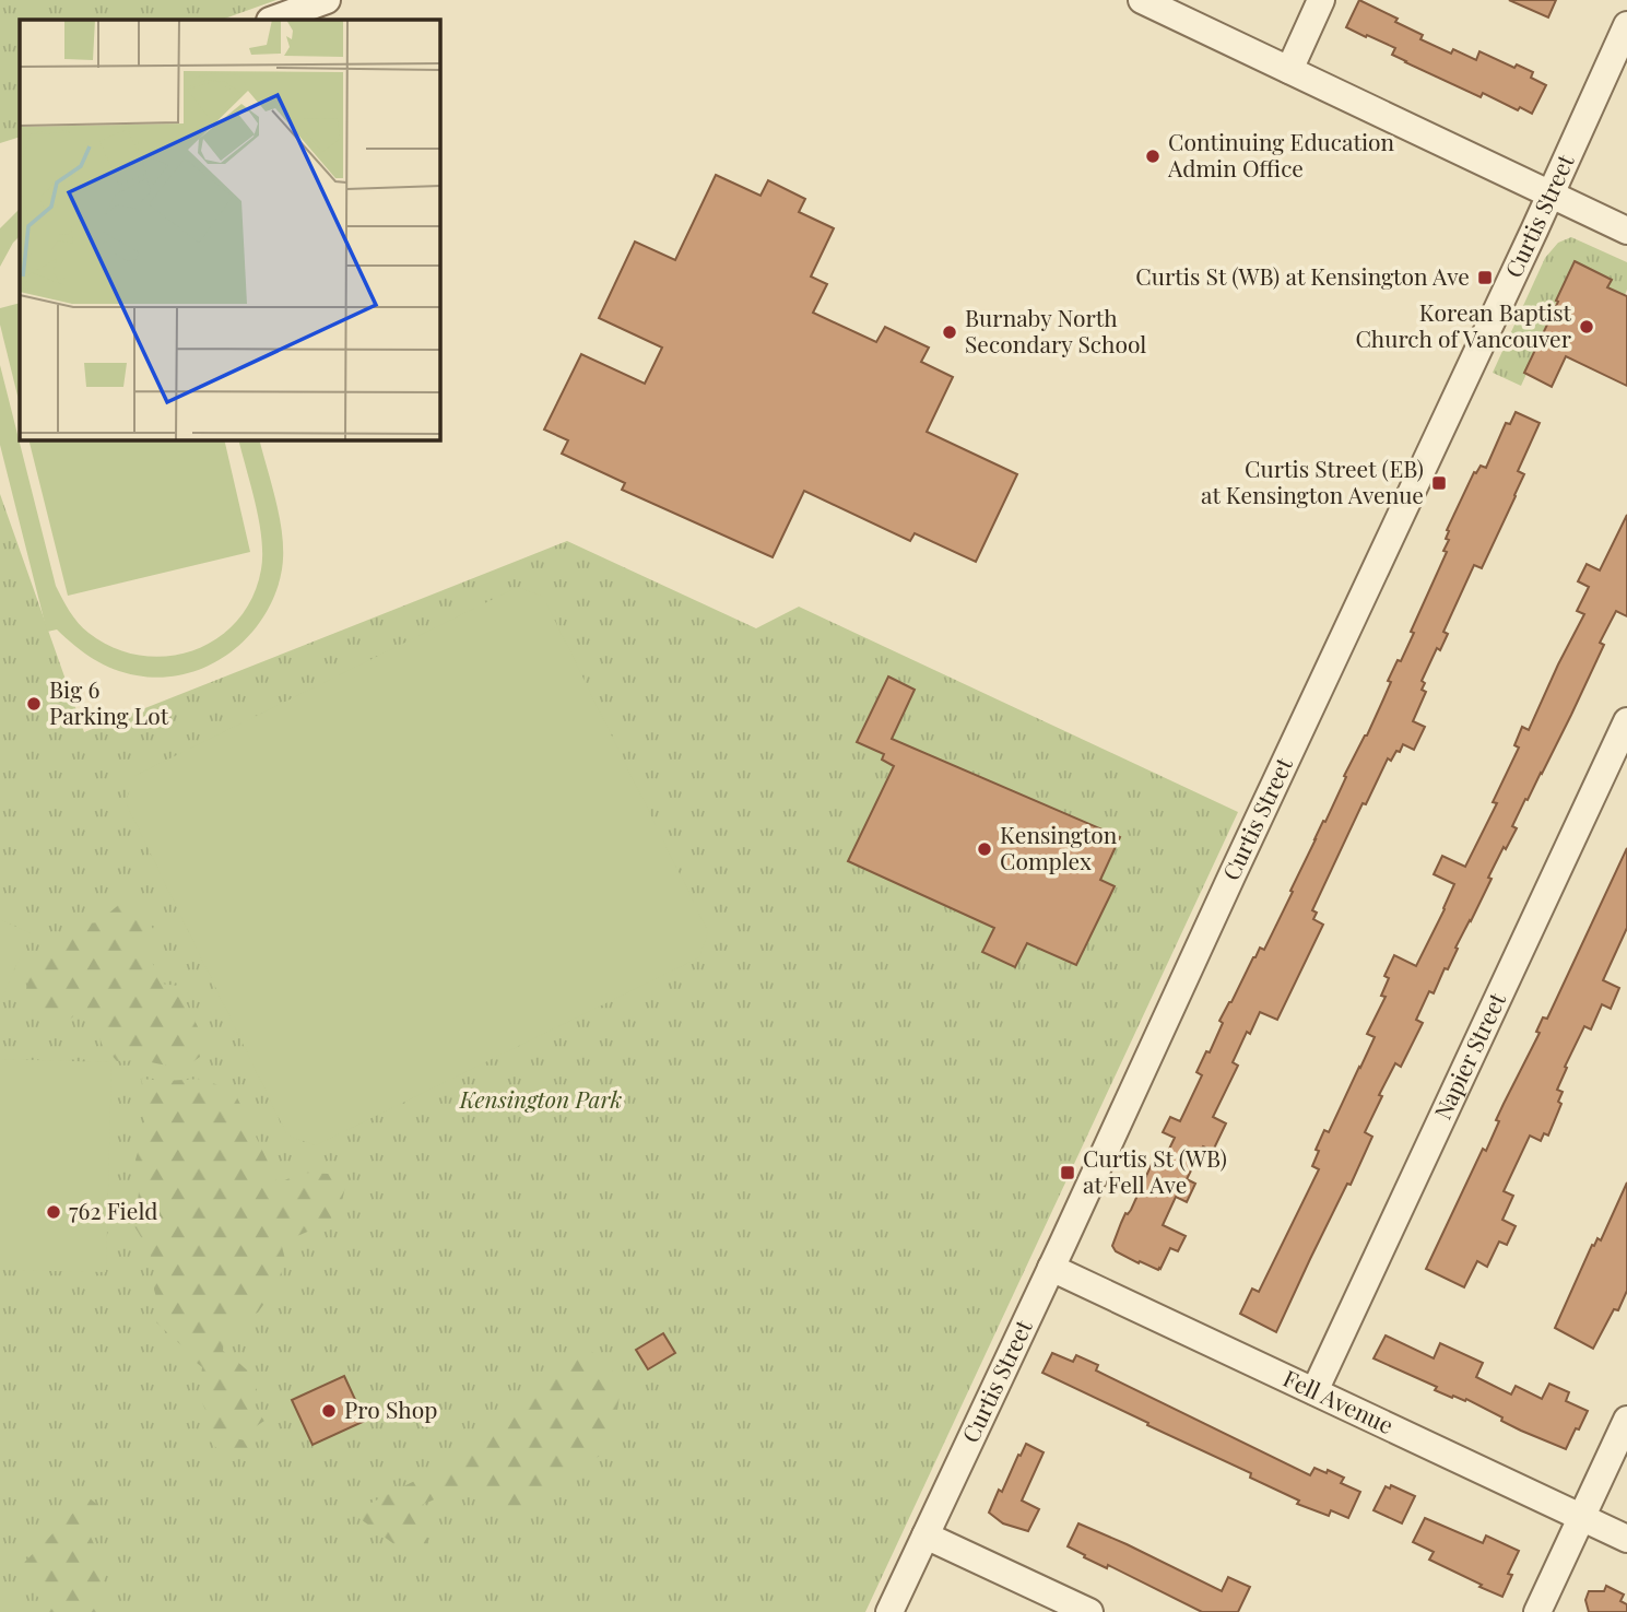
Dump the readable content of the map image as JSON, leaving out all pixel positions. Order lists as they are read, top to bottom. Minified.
{"streets":{"street":["Curtis Street","Napier Street","Fell Avenue"]},"crossings":[["Curtis Street","Fell Avenue"],["Napier Street","Fell Avenue"]],"parks":["Kensington Park"],"places":{"other":["Continuing Education Admin Office","Korean Baptist Church of Vancouver","Burnaby North Secondary School","Big 6 Parking Lot","Kensington Complex","762 Field","Pro Shop"],"transit":["Curtis St (WB) at Kensington Ave","Curtis Street (EB) at Kensington Avenue","Curtis St (WB) at Fell Ave"]}}
